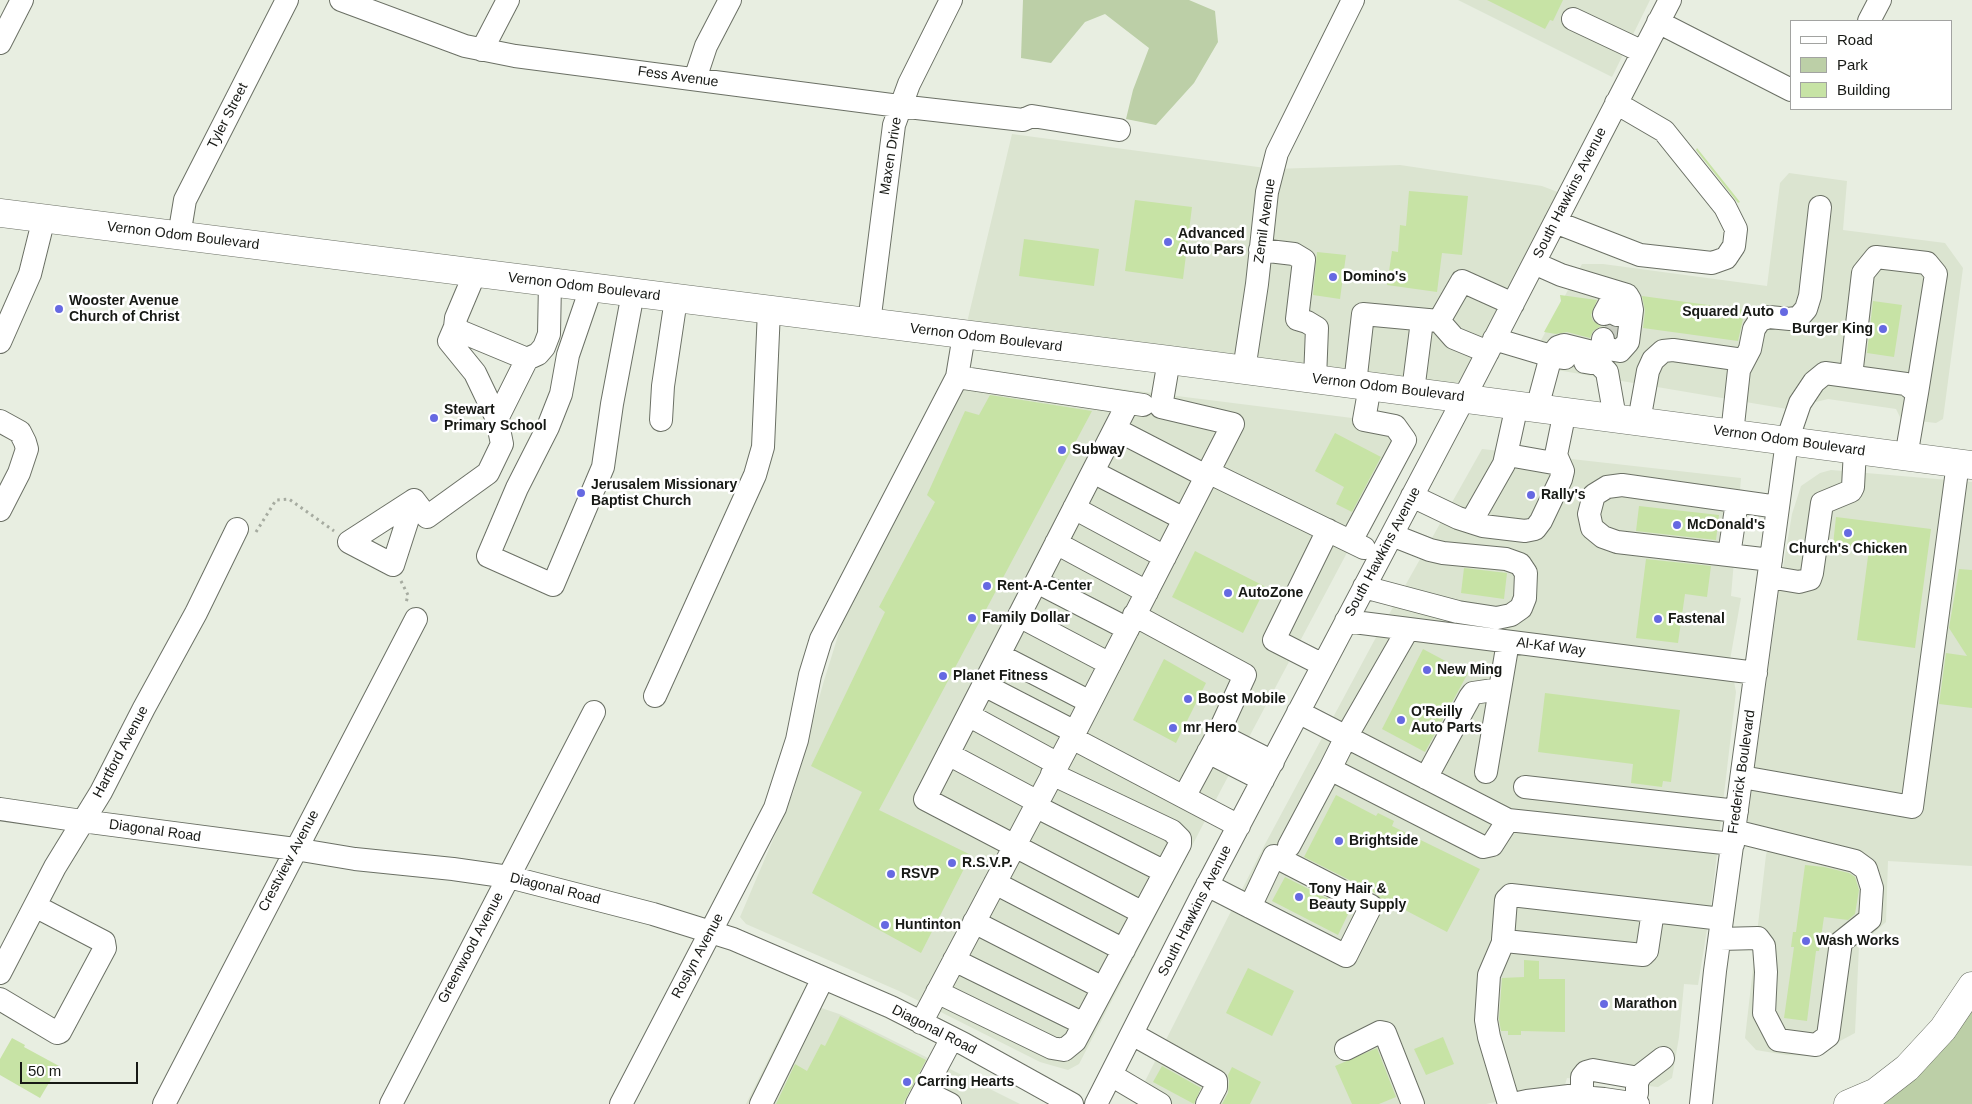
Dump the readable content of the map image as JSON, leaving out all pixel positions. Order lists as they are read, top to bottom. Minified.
{"streets":{"main road":["Vernon Odom Boulevard"],"street":["Fess Avenue","Tyler Street","Maxen Drive","South Hawkins Avenue","Zemil Avenue","Al-Kaf Way","Hartford Avenue","Frederick Boulevard","Diagonal Road","Crestview Avenue","Greenwood Avenue","Roslyn Avenue"]},"crossings":[["Fess Avenue","Maxen Drive"],["Tyler Street","Vernon Odom Boulevard"],["Maxen Drive","Vernon Odom Boulevard"],["South Hawkins Avenue","Vernon Odom Boulevard"],["South Hawkins Avenue","Al-Kaf Way"],["Zemil Avenue","Vernon Odom Boulevard"],["Vernon Odom Boulevard","Frederick Boulevard"],["Vernon Odom Boulevard","Roslyn Avenue"],["Al-Kaf Way","Frederick Boulevard"],["Hartford Avenue","Diagonal Road"],["Diagonal Road","Crestview Avenue"],["Diagonal Road","Greenwood Avenue"],["Diagonal Road","Roslyn Avenue"]],"places":["Advanced Auto Pars","Domino's","Wooster Avenue Church of Christ","Squared Auto","Burger King","Stewart Primary School","Subway","Jerusalem Missionary Baptist Church","Rally's","McDonald's","Church's Chicken","Rent-A-Center","AutoZone","Family Dollar","Fastenal","New Ming","Planet Fitness","Boost Mobile","O'Reilly Auto Parts","mr Hero","Brightside","R.S.V.P.","RSVP","Tony Hair & Beauty Supply","Huntinton","Wash Works","Marathon","Carring Hearts"],"legend":["Road","Park","Building"],"scale_bar":"50 m"}
